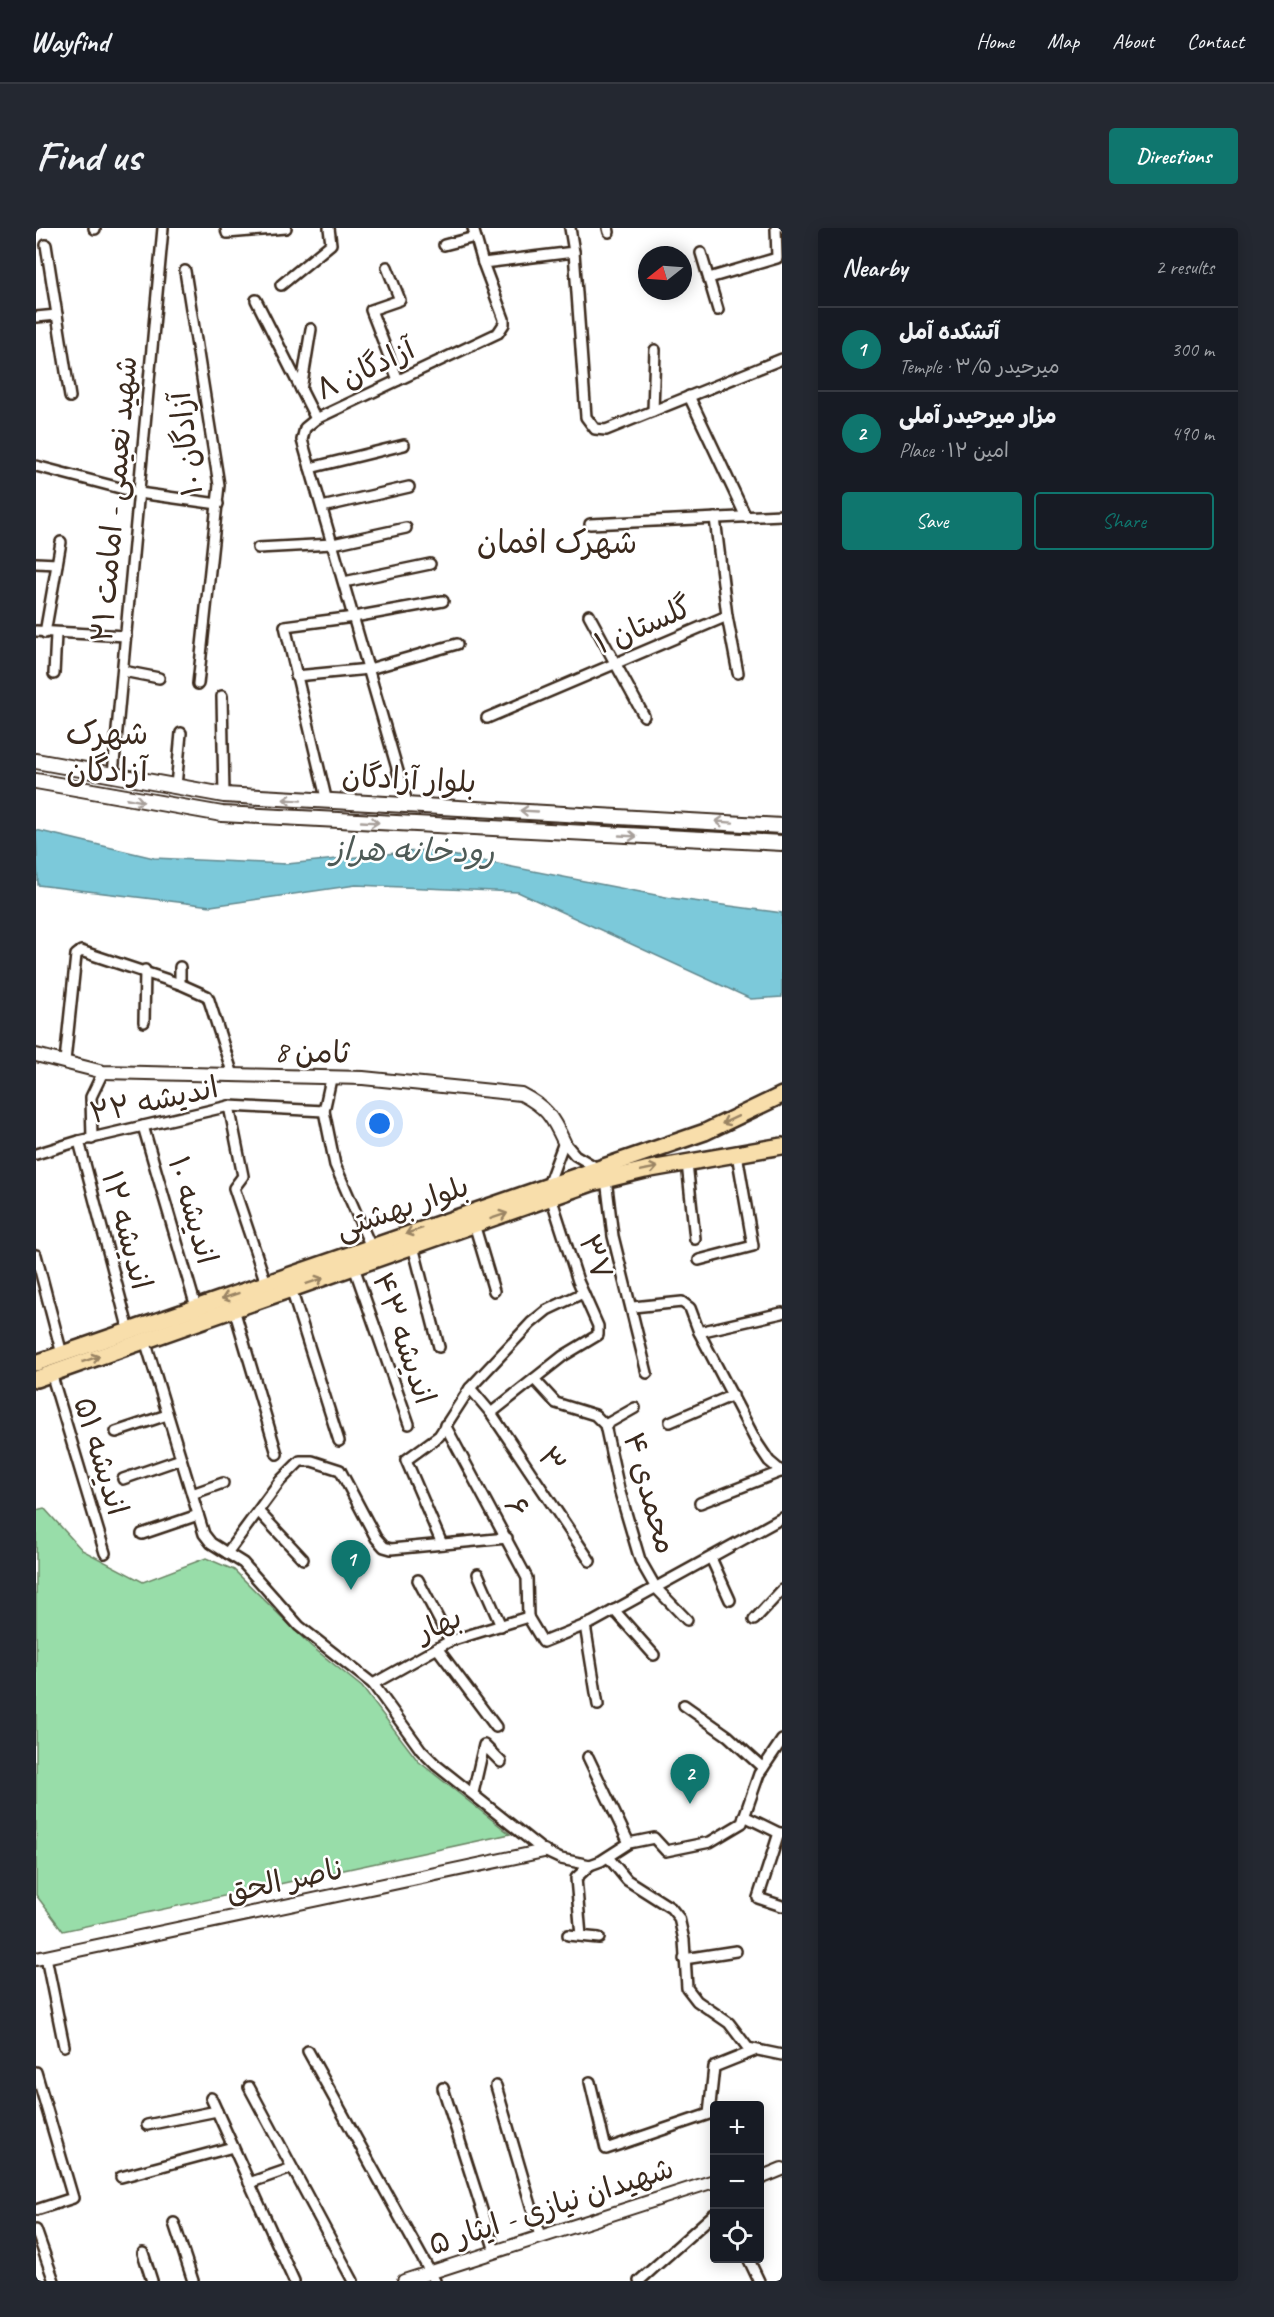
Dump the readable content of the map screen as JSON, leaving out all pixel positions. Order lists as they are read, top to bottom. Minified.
{"streets":{"main road":["بلوار آزادگان","بلوار بهشتی"],"street":["آزادگان ۸","آزادگان ۱۰","شهید نعیمی - امامت ۲۱","گلستان ۱","ثامن 8","اندیشه ۲۲","اندیشه ۱۰","اندیشه ۱۲","۳۷","اندیشه ۴۳","اندیشه ۵۱","۳","محمدی ۴","۶","بهار","ناصر الحق","شهیدان نیازی - ایثار ۵"]},"crossings":[["آزادگان ۸","بلوار آزادگان"],["شهید نعیمی - امامت ۲۱","بلوار آزادگان"],["اندیشه ۲۲","اندیشه ۱۰"],["اندیشه ۲۲","اندیشه ۱۲"],["بلوار بهشتی","اندیشه ۱۰"],["بلوار بهشتی","اندیشه ۱۲"],["بلوار بهشتی","۳۷"],["بلوار بهشتی","اندیشه ۴۳"],["بلوار بهشتی","اندیشه ۵۱"],["۳۷","محمدی ۴"],["۶","بهار"]],"districts":["شهرک افمان","شهرک آزادگان"],"water":["رودخانه هراز"],"north":"left","page":{"header":"Wayfind","nav":["Home","Map","About","Contact"],"buttons":["Directions",["Save","Share"]],"title":"Find us","heading":["Nearby","2 results"],"list":[{"mark":"1","name":"آتشکده آمل","note":"Temple · میرحیدر ۳/۵","value":"300 m"},{"mark":"2","name":"مزار میرحیدر آملی","note":"Place · امین ۱۲","value":"490 m"}],"pins":["1","2"],"map_buttons":["+","−"]}}
